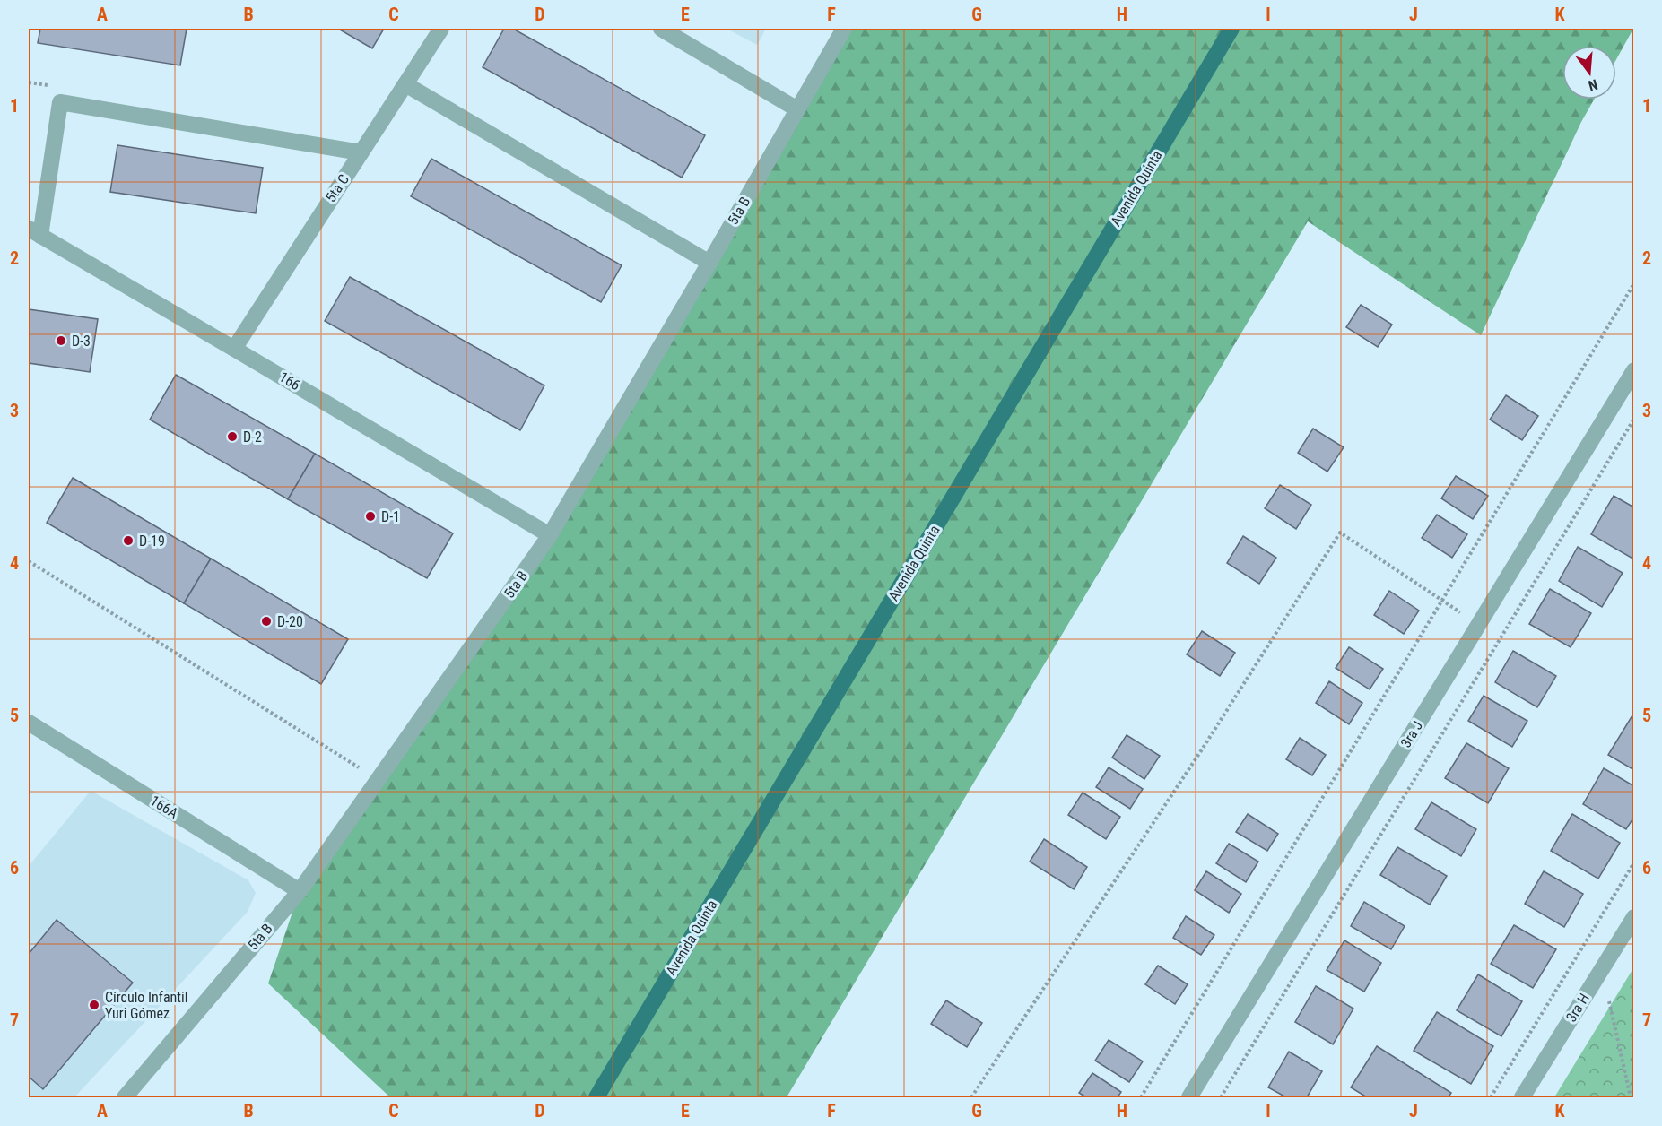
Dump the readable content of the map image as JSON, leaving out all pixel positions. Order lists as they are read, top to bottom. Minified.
{"streets":{"main road":["Avenida Quinta"],"street":["5ta C","5ta B","166","3ra J","166A","3ra H"]},"crossings":[["5ta C","166"],["5ta B","166"],["5ta B","166A"]],"places":["D-3","D-2","D-1","D-19","D-20","Círculo Infantil Yuri Gómez"],"north":"bottom","grid":{"columns":["A","B","C","D","E","F","G","H","I","J","K"],"rows":["1","2","3","4","5","6","7"]}}
